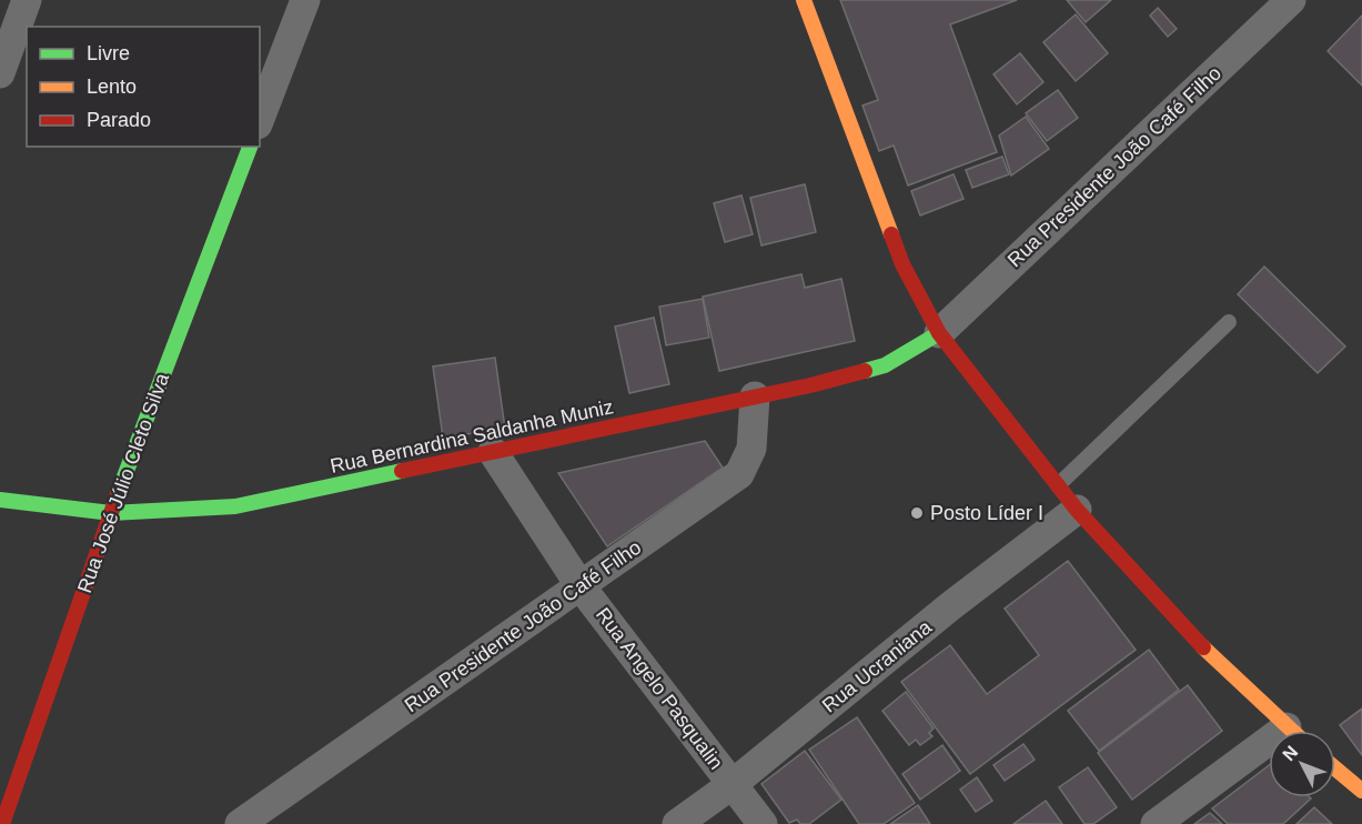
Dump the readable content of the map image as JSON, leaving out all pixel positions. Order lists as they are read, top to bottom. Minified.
{"streets":{"street":["Rua Presidente João Café Filho","Rua Bernardina Saldanha Muniz","Rua José Júlio Cleto Silva","Rua Ucraniana","Rua Angelo Pasqualin"]},"crossings":[["Rua Presidente João Café Filho","Rua Bernardina Saldanha Muniz"],["Rua Presidente João Café Filho","Rua Angelo Pasqualin"],["Rua Bernardina Saldanha Muniz","Rua José Júlio Cleto Silva"],["Rua Bernardina Saldanha Muniz","Rua Angelo Pasqualin"],["Rua Ucraniana","Rua Angelo Pasqualin"]],"places":["Posto Líder I"],"legend":["Livre","Lento","Parado"],"north":"top left"}
